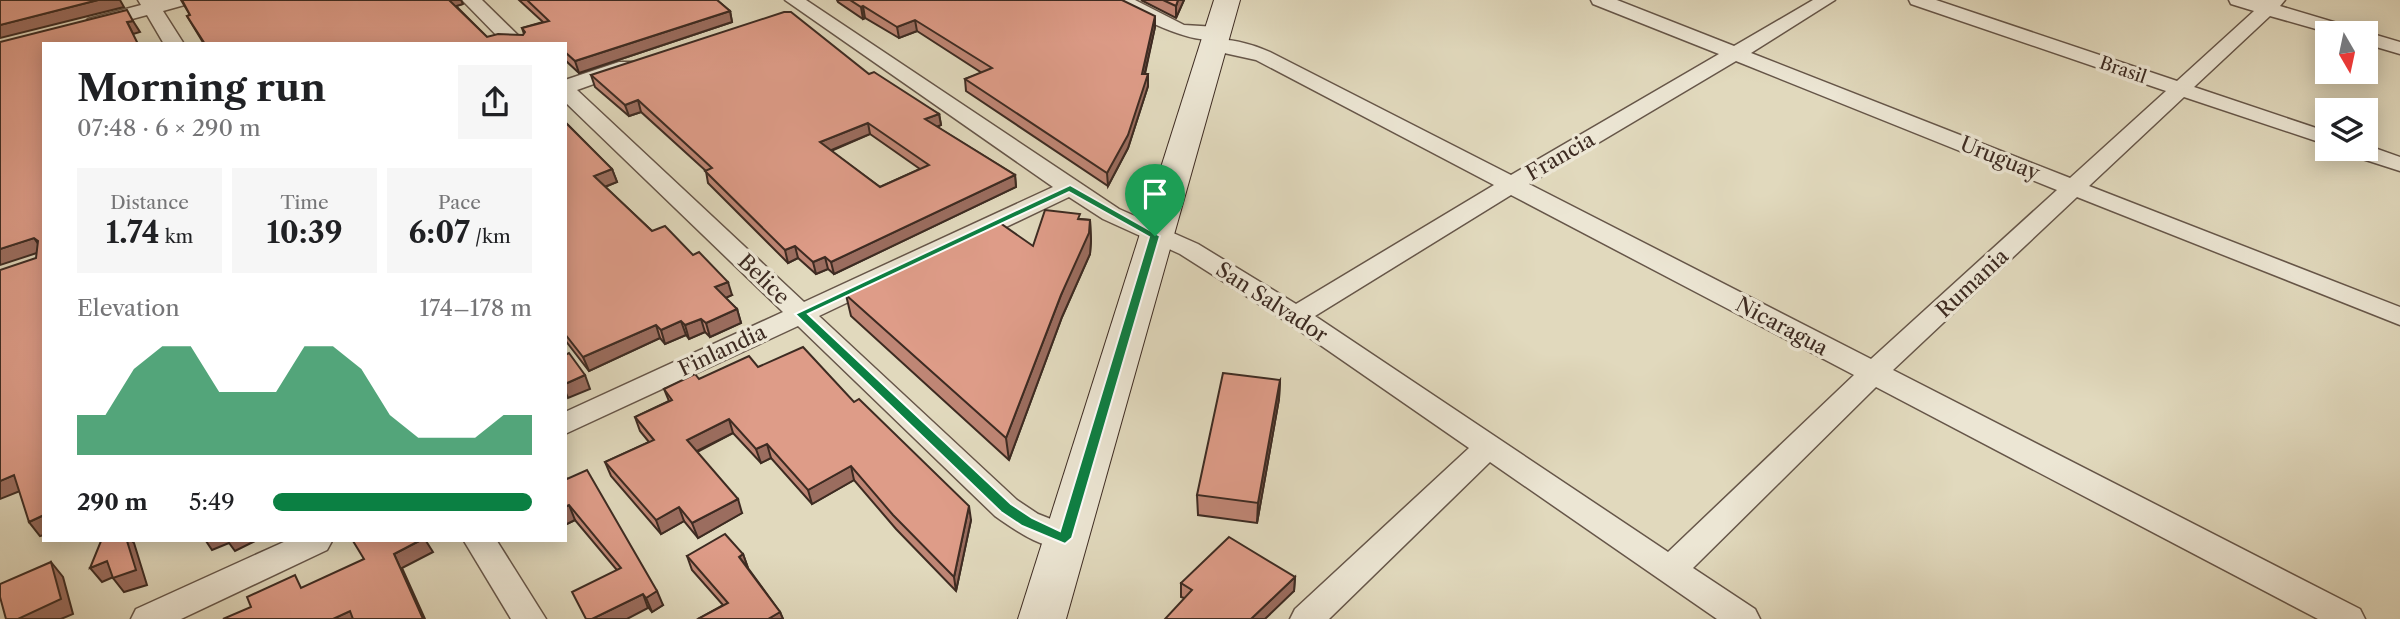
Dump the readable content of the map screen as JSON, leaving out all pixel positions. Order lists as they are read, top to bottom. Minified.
{"streets":{"street":["Brasil","Francia","Uruguay","Belice","Rumania","San Salvador","Nicaragua","Finlandia"]},"crossings":[["Brasil","Rumania"],["Francia","Uruguay"],["Francia","San Salvador"],["Francia","Nicaragua"],["Uruguay","Rumania"],["Belice","Finlandia"],["Rumania","San Salvador"],["Rumania","Nicaragua"],["San Salvador","Finlandia"]],"north":"bottom","page":{"heading":["Morning run","07:48 · 6 × 290 m"],"stats":[["Distance","1.74 km"],["Time","10:39"],["Pace","6:07 /km"]],"chart":["Elevation","174–178 m"],"list":[{"name":"290 m","note":"5:49"}]}}
